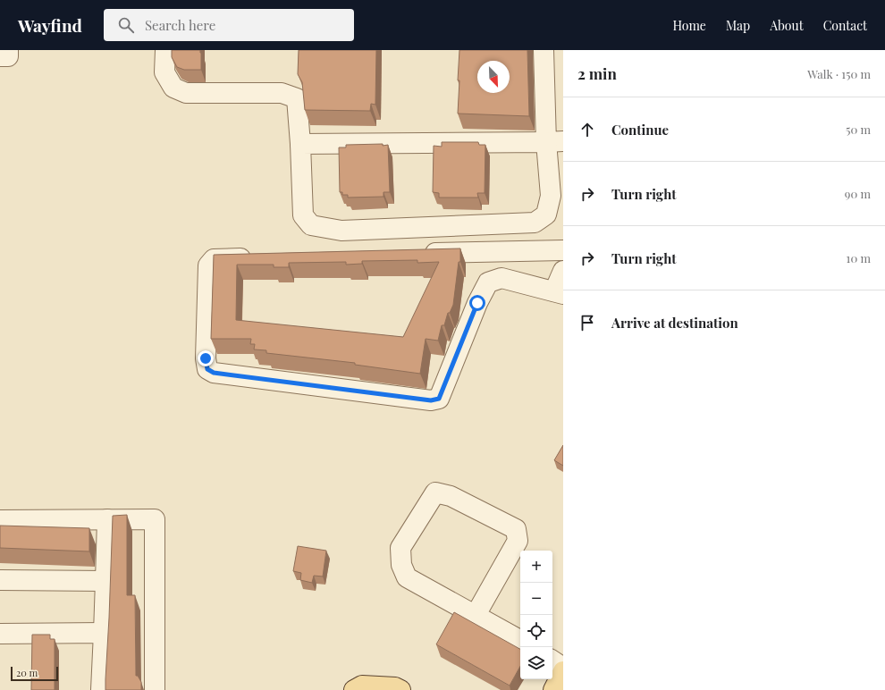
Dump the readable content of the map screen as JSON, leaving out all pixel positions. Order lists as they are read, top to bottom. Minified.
{"scale_bar":"20 m","north":"bottom right","page":{"header":"Wayfind","search":"Search here","nav":["Home","Map","About","Contact"],"heading":["2 min","Walk · 150 m"],"list":[["Continue","50 m"],["Turn right","90 m"],["Turn right","10 m"],"Arrive at destination"],"map_buttons":["+","−"],"scale":"20 m"}}
